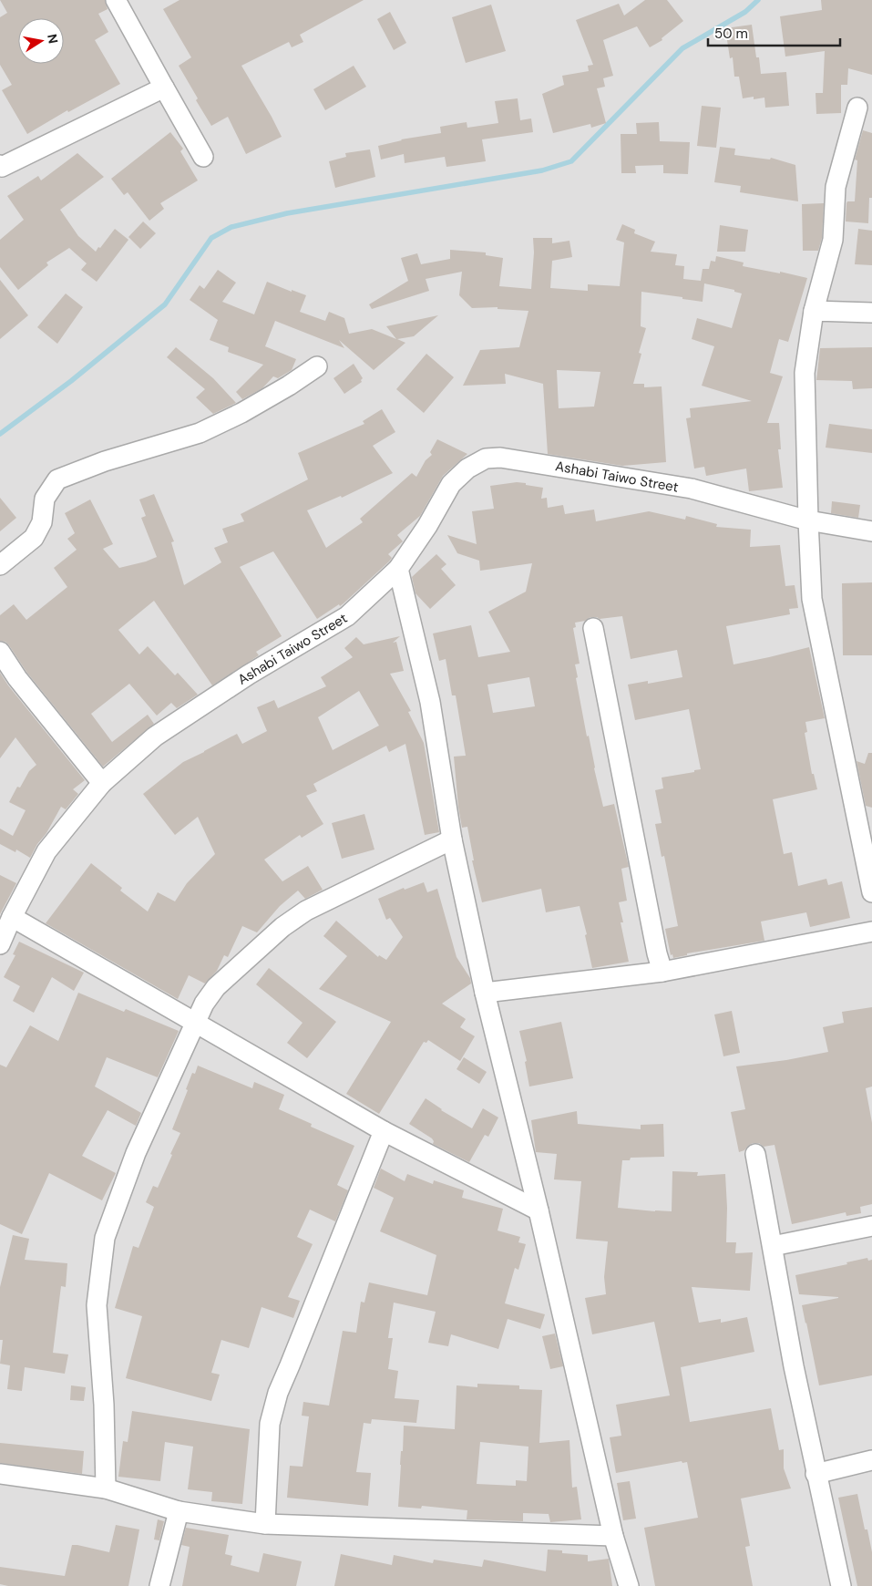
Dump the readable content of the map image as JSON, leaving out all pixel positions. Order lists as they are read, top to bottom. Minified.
{"streets":{"street":["Ashabi Taiwo Street"]},"scale_bar":"50 m","north":"right"}
